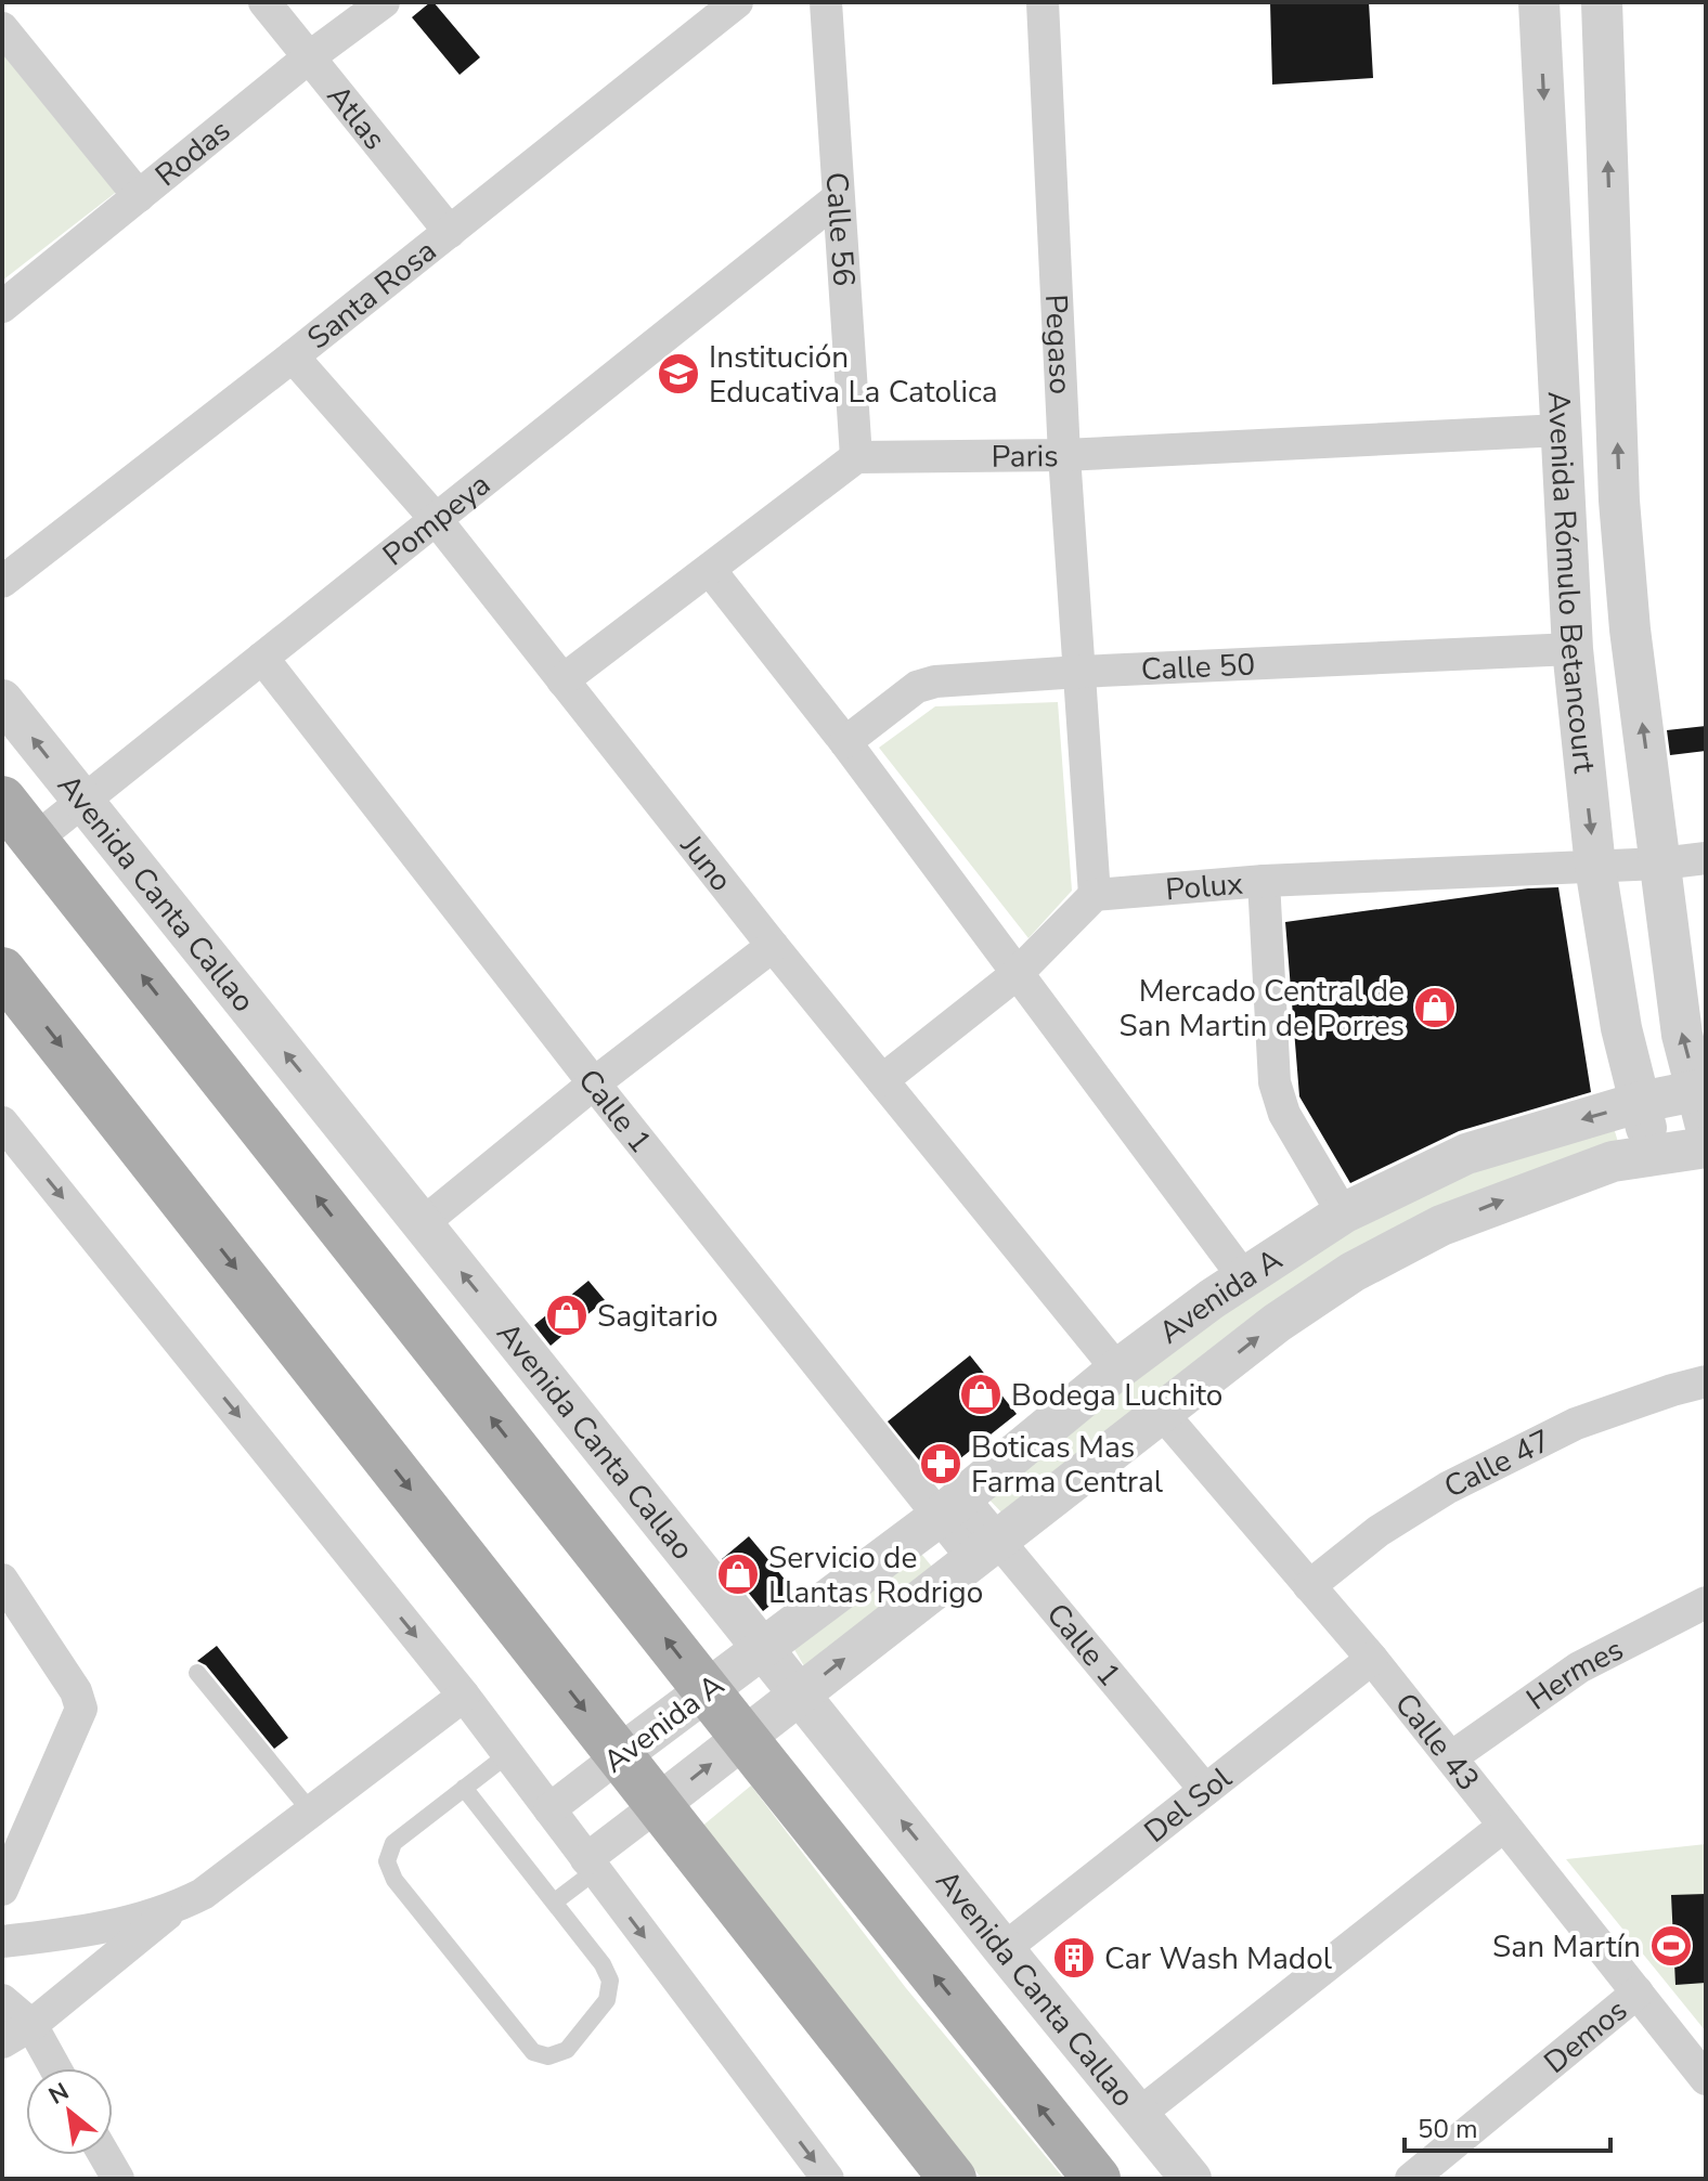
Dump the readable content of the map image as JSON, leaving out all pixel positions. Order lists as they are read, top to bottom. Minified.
{"streets":{"main road":["Avenida Canta Callao"],"street":["Atlas","Rodas","Calle 56","Santa Rosa","Pegaso","Paris","Pompeya","Avenida Rómulo Betancourt","Calle 50","Juno","Polux","Calle 1","Avenida A","Calle 47","Hermes","Calle 43","Del Sol","Demos"]},"crossings":[["Atlas","Rodas"],["Atlas","Santa Rosa"],["Calle 56","Paris"],["Calle 56","Pompeya"],["Santa Rosa","Juno"],["Pegaso","Paris"],["Pegaso","Calle 50"],["Pegaso","Polux"],["Paris","Avenida Rómulo Betancourt"],["Pompeya","Juno"],["Pompeya","Avenida Canta Callao"],["Pompeya","Calle 1"],["Avenida Rómulo Betancourt","Calle 50"],["Avenida Rómulo Betancourt","Polux"],["Avenida Rómulo Betancourt","Avenida A"],["Juno","Avenida A"],["Avenida Canta Callao","Avenida A"],["Avenida Canta Callao","Del Sol"],["Calle 1","Avenida A"],["Calle 1","Del Sol"],["Avenida A","Calle 43"],["Calle 47","Calle 43"],["Hermes","Calle 43"],["Calle 43","Del Sol"],["Calle 43","Demos"]],"places":{"school or university":["Institución Educativa La Catolica"],"shop":["Mercado Central de San Martin de Porres","Sagitario","Bodega Luchito","Servicio de Llantas Rodrigo"],"pharmacy":["Boticas Mas Farma Central"],"sports":["San Martín"],"building":["Car Wash Madol"]},"scale_bar":"50 m","north":"top left"}
